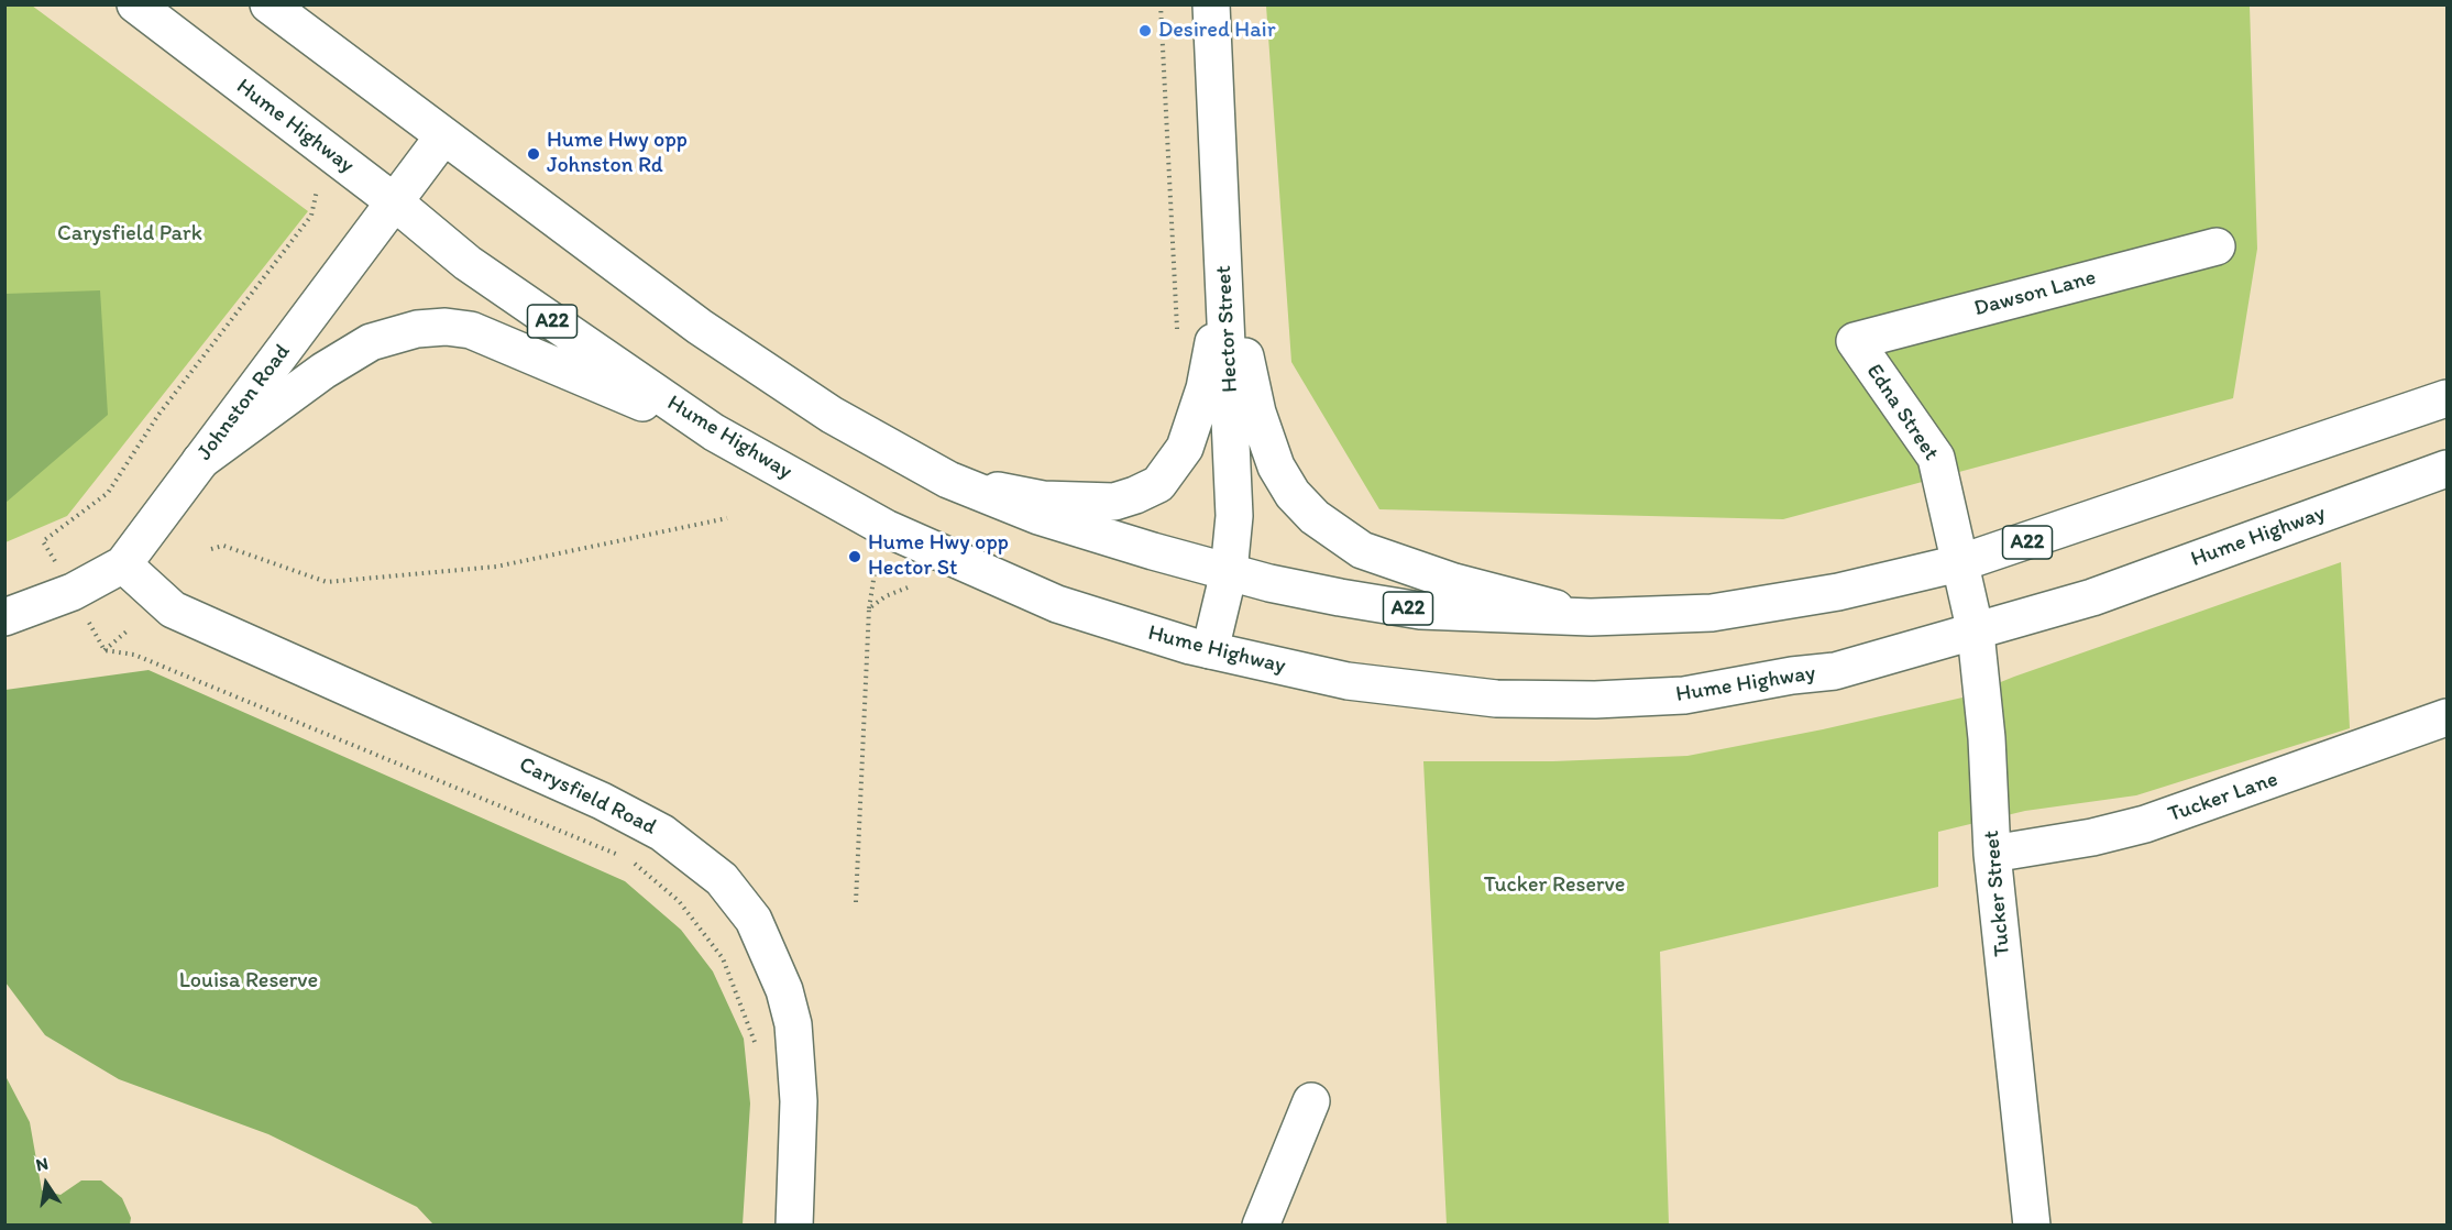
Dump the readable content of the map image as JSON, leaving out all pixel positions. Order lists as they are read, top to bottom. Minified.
{"streets":{"main road":["Hume Highway","Dawson Lane","A22","Hector Street","Johnston Road","Edna Street","Carysfield Road","Tucker Lane","Tucker Street"]},"crossings":[["Hume Highway","Hector Street"],["Hume Highway","Johnston Road"],["Hume Highway","Tucker Street"],["Dawson Lane","Edna Street"],["A22","Hector Street"],["A22","Johnston Road"],["A22","Edna Street"],["A22","Tucker Street"],["Johnston Road","Carysfield Road"],["Edna Street","Tucker Street"],["Tucker Lane","Tucker Street"]],"parks":["Carysfield Park","Tucker Reserve","Louisa Reserve"],"places":["Desired Hair","Hume Hwy opp Johnston Rd","Hume Hwy opp Hector St"],"north":"top"}
